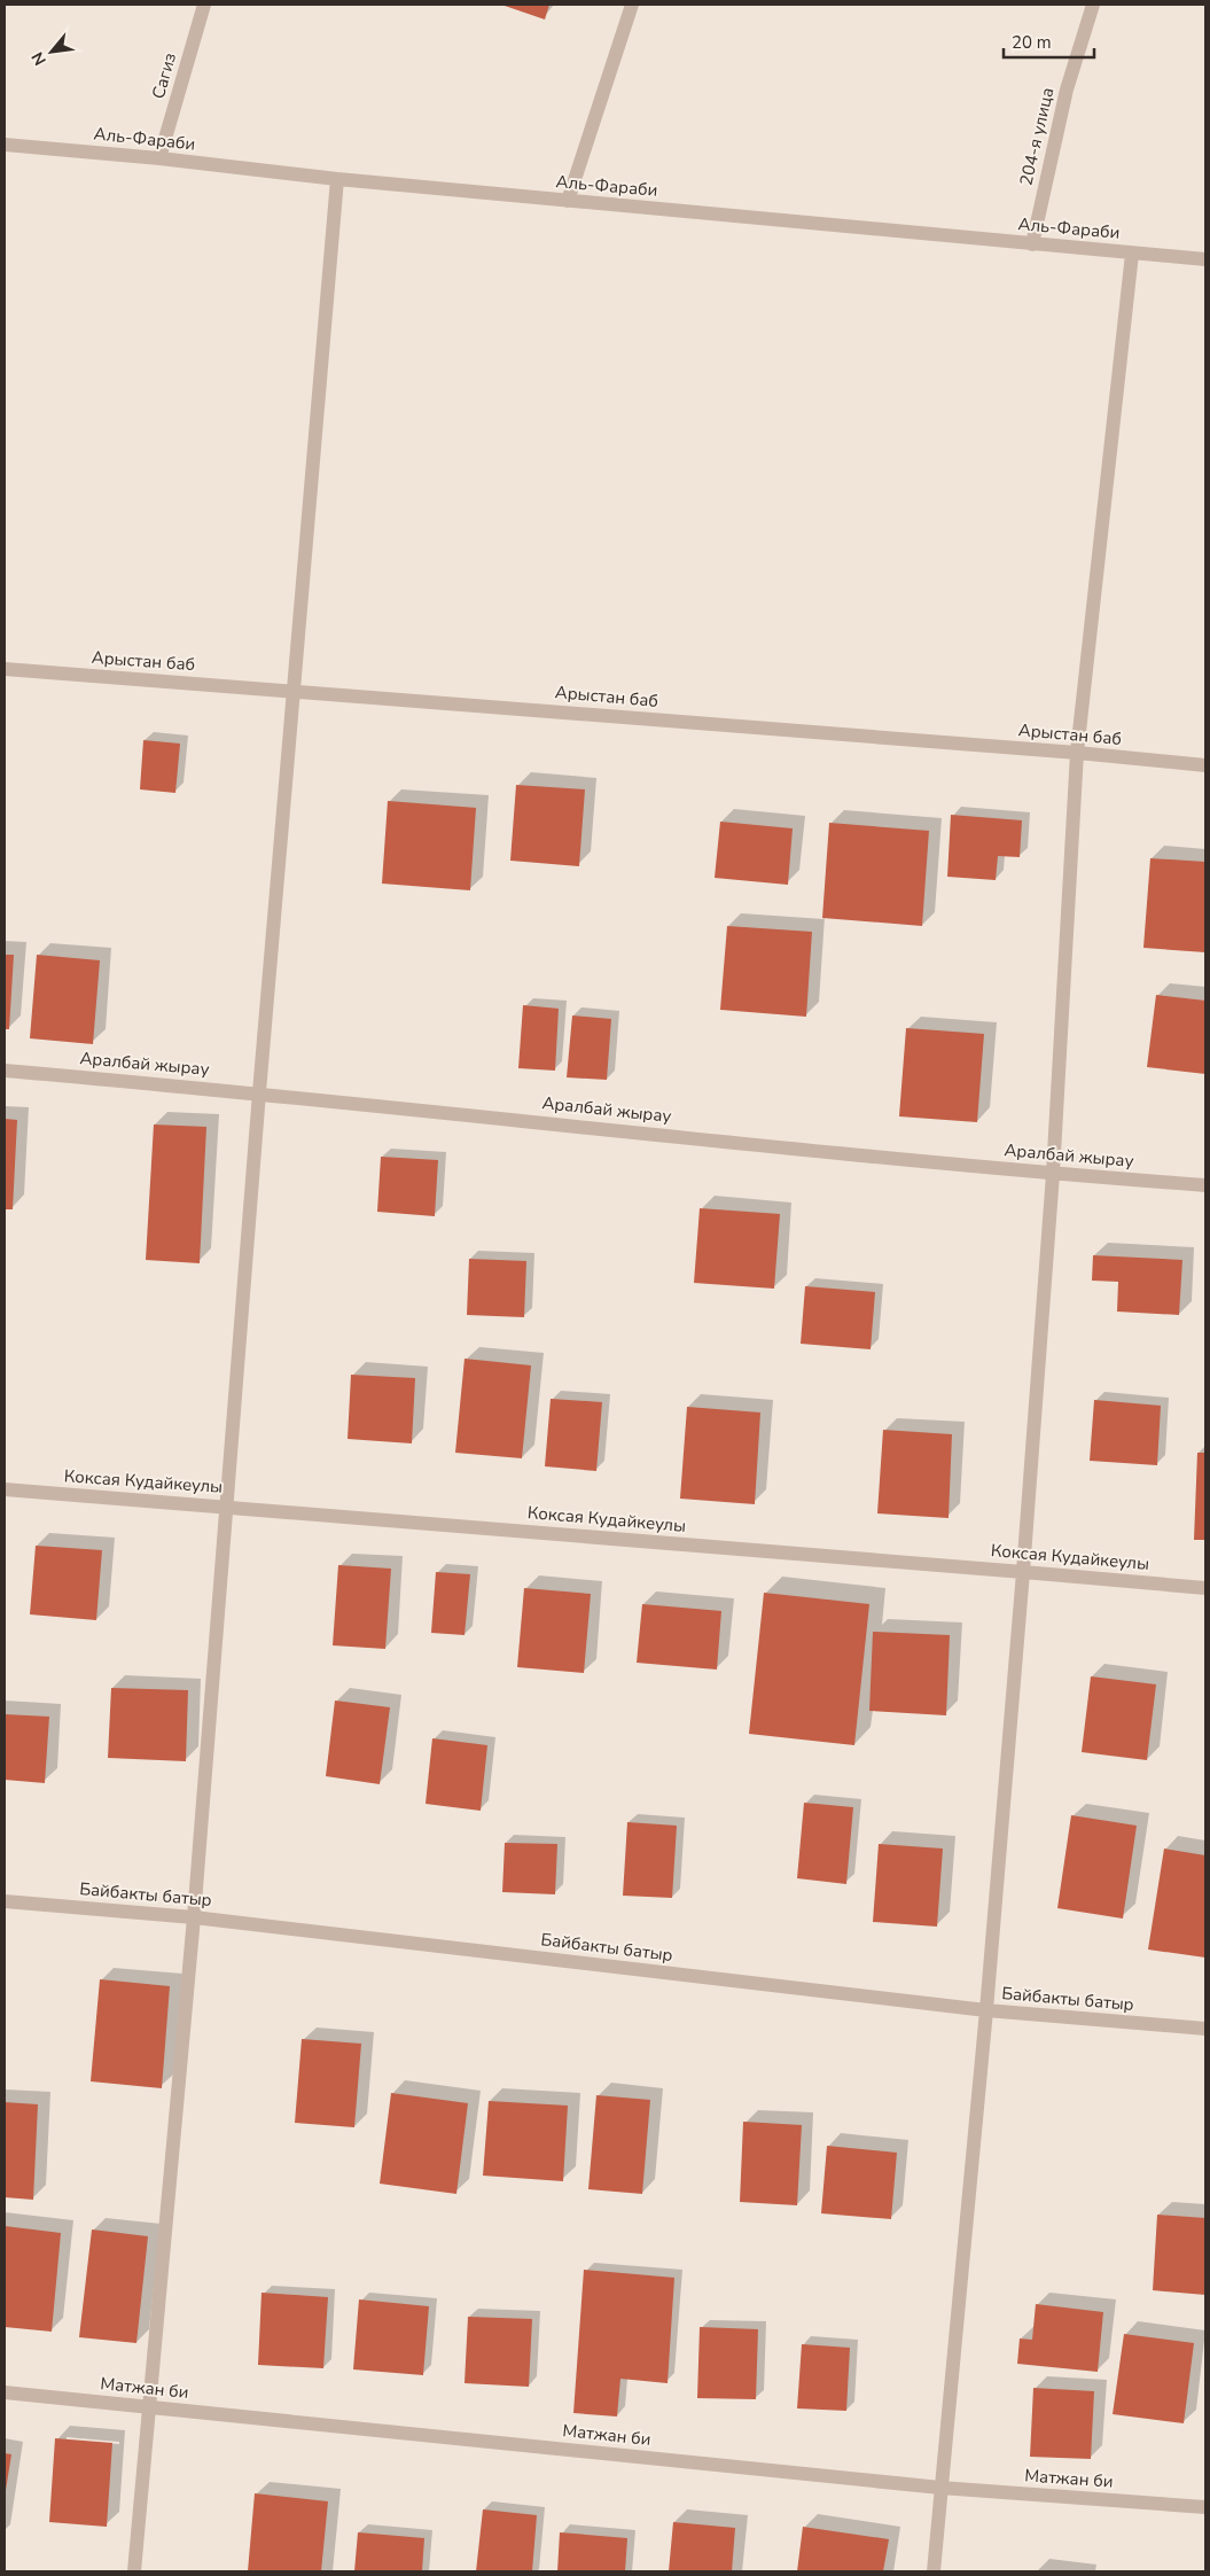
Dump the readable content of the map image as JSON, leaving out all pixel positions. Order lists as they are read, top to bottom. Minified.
{"streets":{"street":["Сагиз","204-я улица","Аль-Фараби","Арыстан баб","Аралбай жырау","Коксая Кудайкеулы","Байбакты батыр","Матжан би"]},"crossings":[["Сагиз","Аль-Фараби"],["204-я улица","Аль-Фараби"]],"scale_bar":"20 m","north":"bottom left"}
